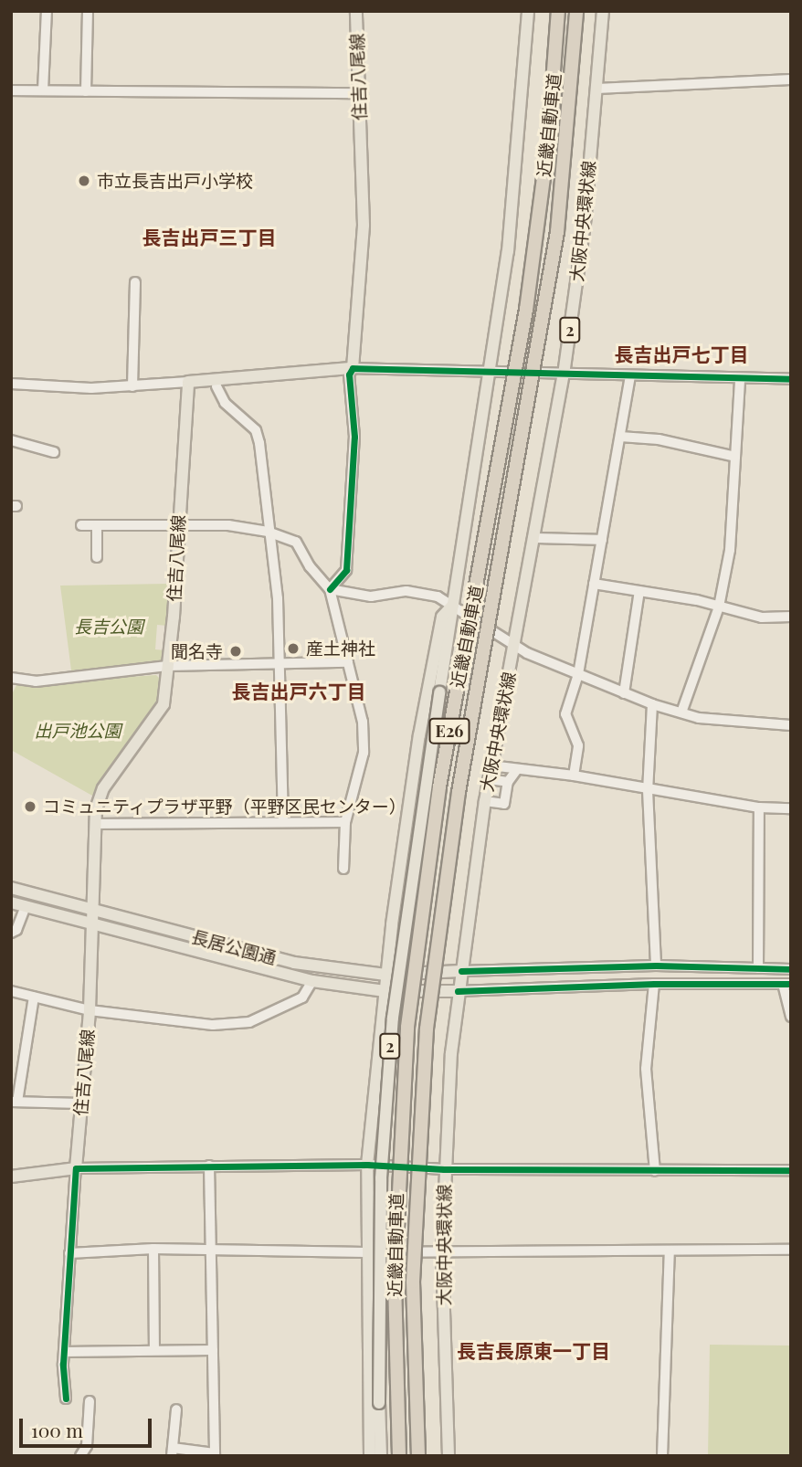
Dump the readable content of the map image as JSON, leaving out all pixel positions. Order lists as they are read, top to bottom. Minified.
{"streets":{"highway":["近畿自動車道","E26"],"main road":["住吉八尾線","大阪中央環状線","2","長居公園通"]},"crossings":[["住吉八尾線","長居公園通"],["大阪中央環状線","長居公園通"],["2","長居公園通"]],"districts":["長吉出戸三丁目","長吉出戸七丁目","長吉出戸六丁目","長吉長原東一丁目"],"parks":["長吉公園","出戸池公園"],"places":["市立長吉出戸小学校","産土神社","聞名寺","コミュニティプラザ平野（平野区民センター）"],"scale_bar":"100 m"}
